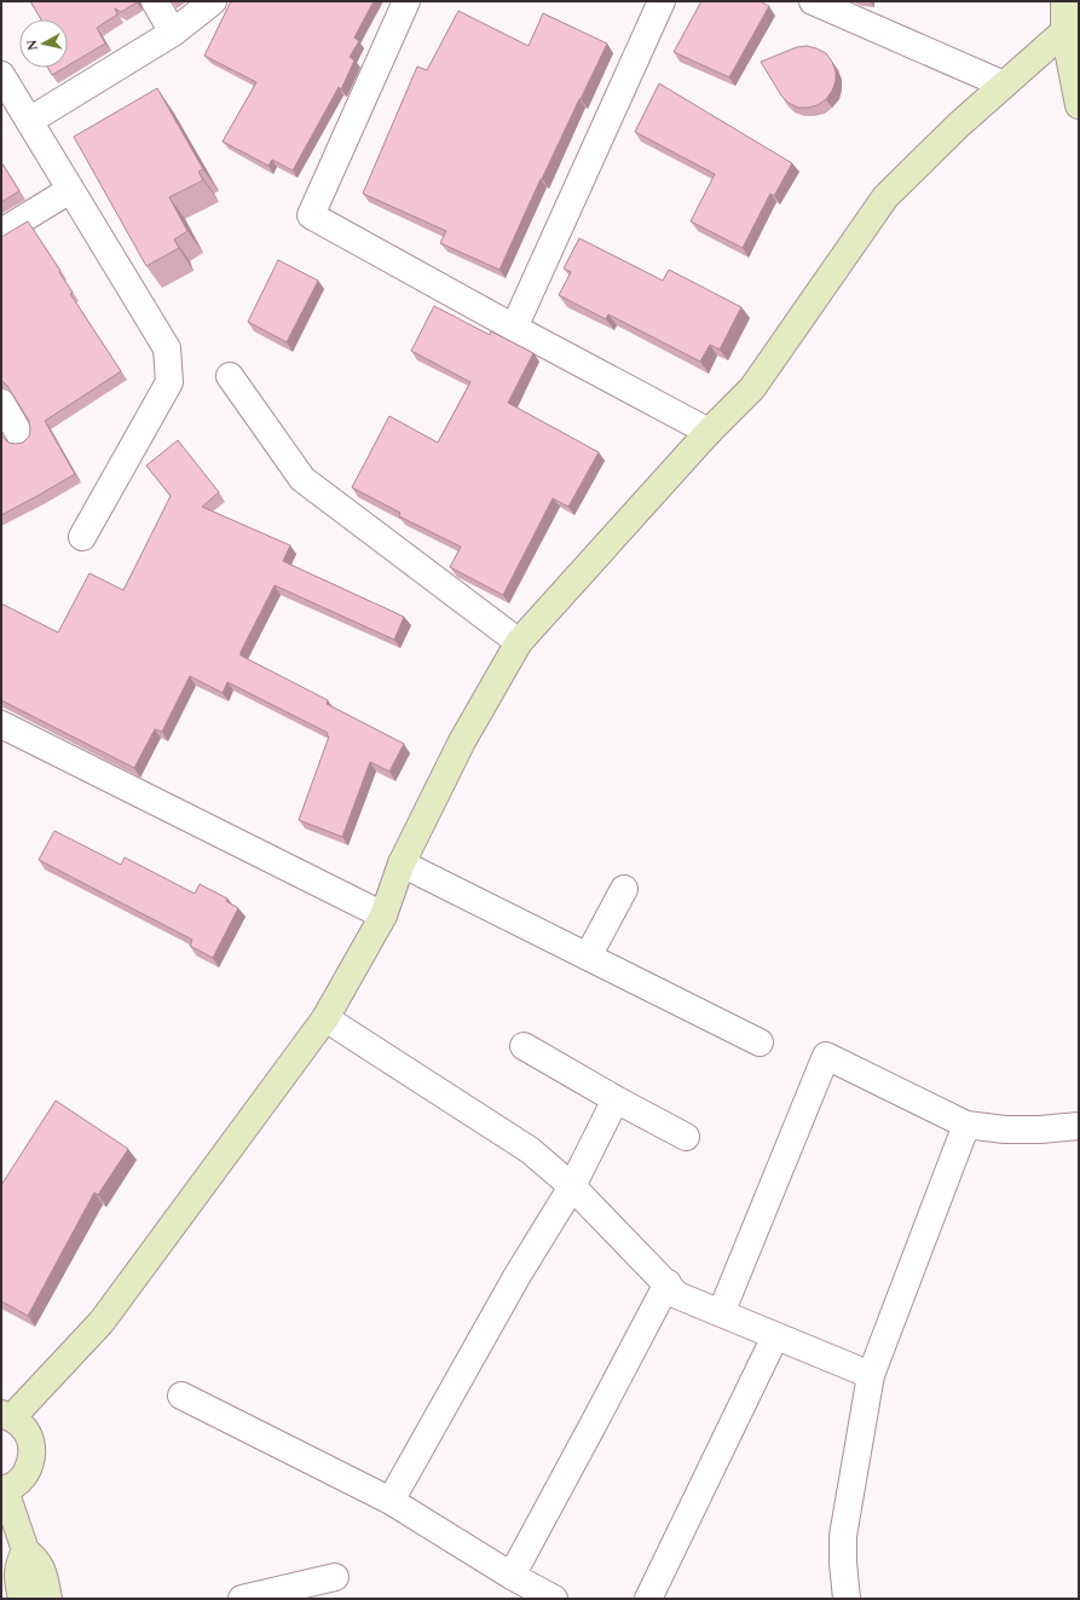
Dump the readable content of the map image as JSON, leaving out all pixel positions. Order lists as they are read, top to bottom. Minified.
{"north":"left"}
